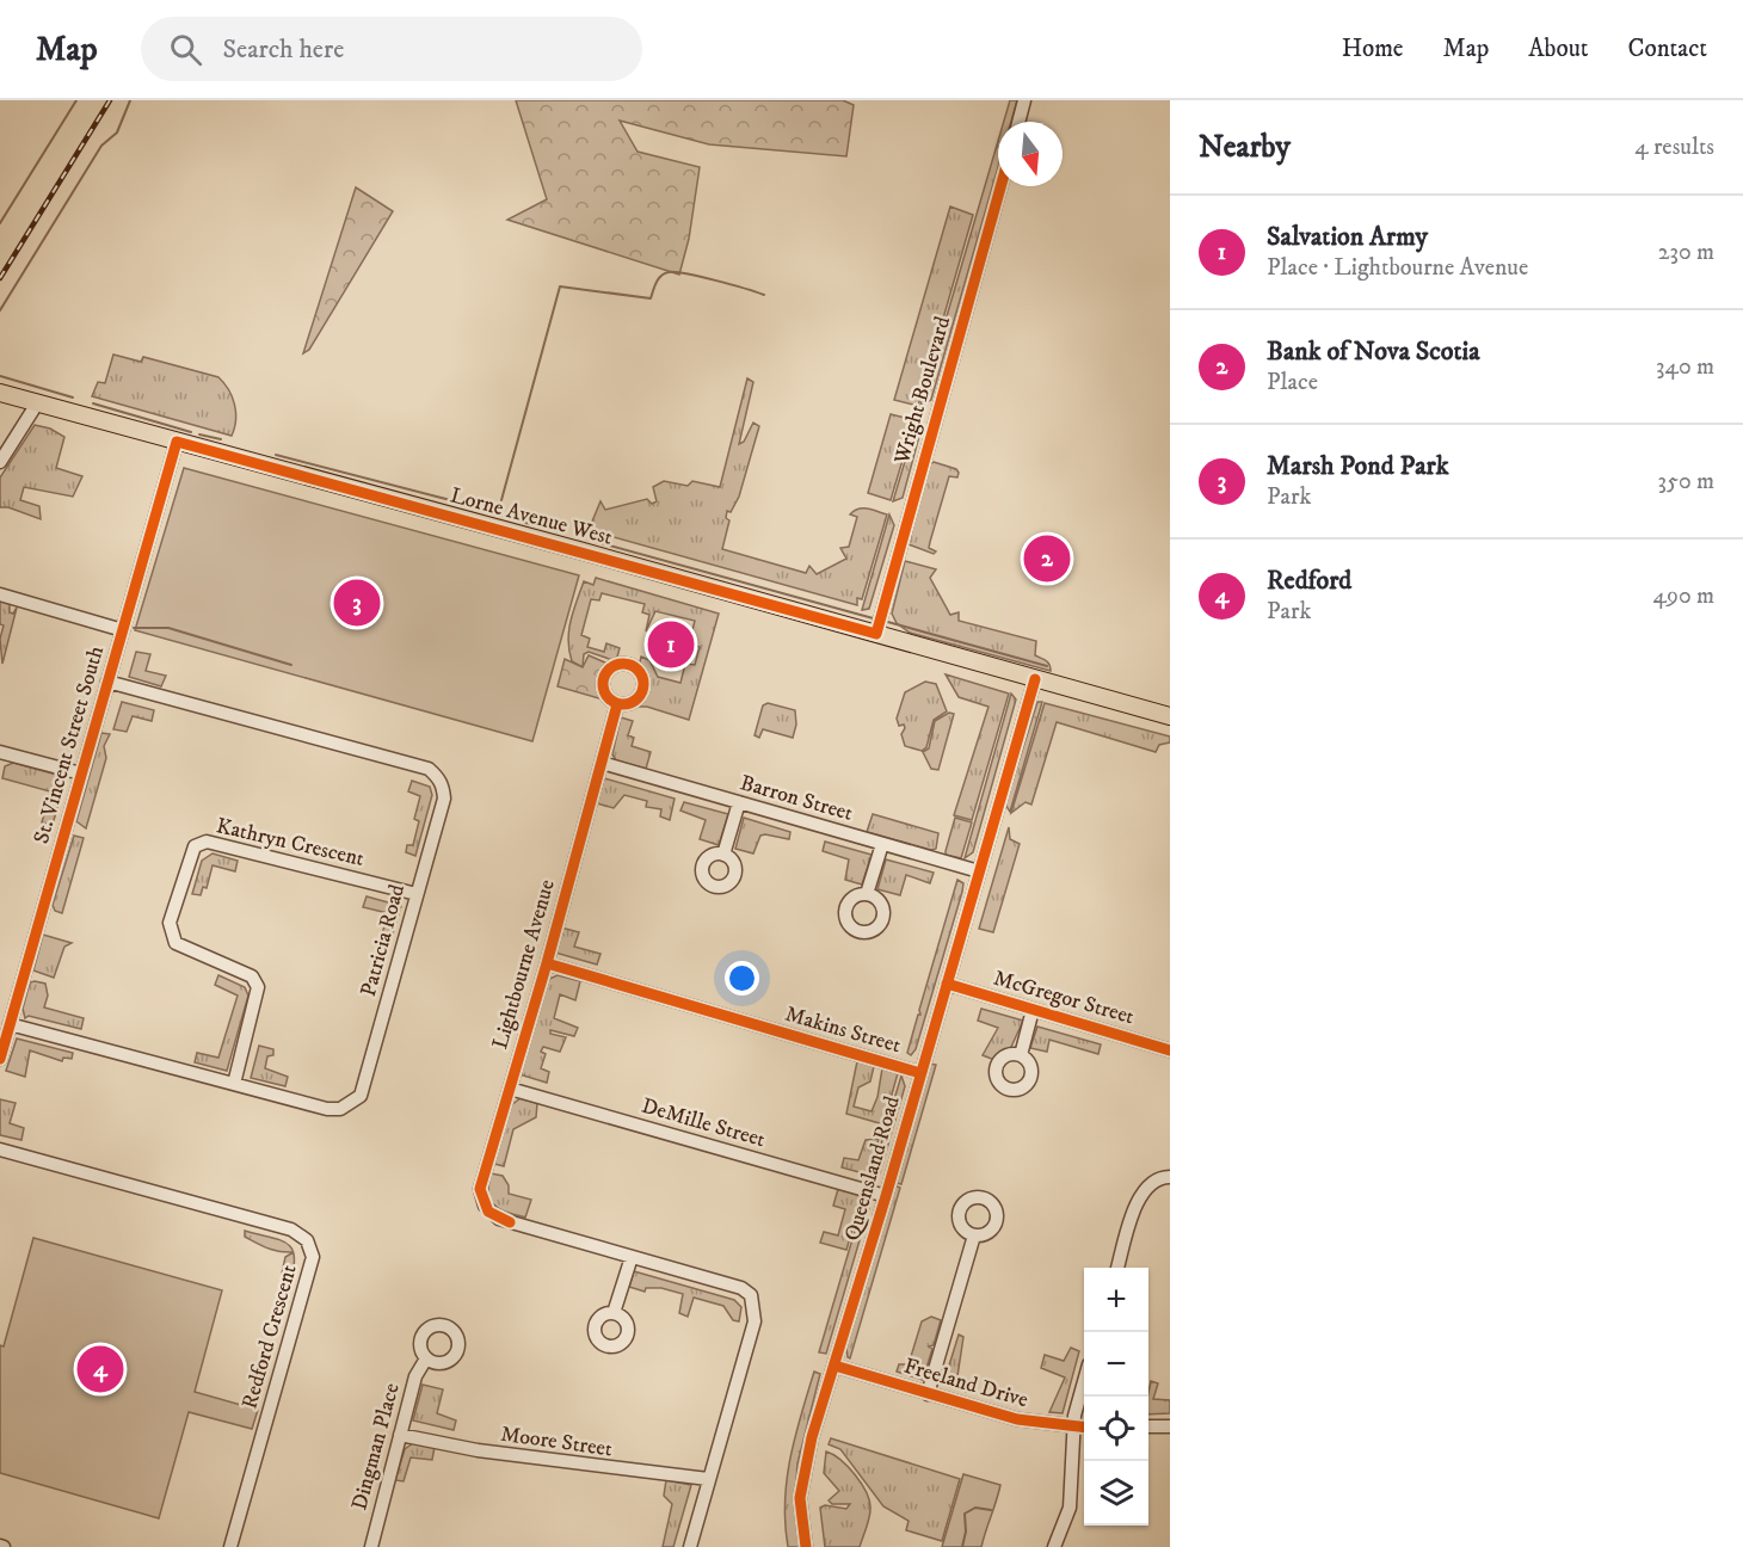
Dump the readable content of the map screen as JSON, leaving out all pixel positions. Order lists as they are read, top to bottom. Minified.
{"streets":{"main road":["Lorne Avenue West"],"street":["Wright Boulevard","St. Vincent Street South","Barron Street","Kathryn Crescent","Patricia Road","Lightbourne Avenue","McGregor Street","Makins Street","DeMille Street","Queensland Road","Redford Crescent","Freeland Drive","Moore Street","Dingman Place"]},"crossings":[["Wright Boulevard","Lorne Avenue West"],["Lorne Avenue West","St. Vincent Street South"],["Lorne Avenue West","Queensland Road"],["St. Vincent Street South","Patricia Road"],["Barron Street","Lightbourne Avenue"],["Barron Street","Queensland Road"],["Kathryn Crescent","Patricia Road"],["Lightbourne Avenue","Makins Street"],["Lightbourne Avenue","DeMille Street"],["Lightbourne Avenue","Moore Street"],["McGregor Street","Queensland Road"],["Makins Street","Queensland Road"],["DeMille Street","Queensland Road"],["Queensland Road","Freeland Drive"],["Moore Street","Dingman Place"]],"north":"bottom","page":{"header":"Map","search":"Search here","nav":["Home","Map","About","Contact"],"heading":["Nearby","4 results"],"list":[{"mark":"1","name":"Salvation Army","note":"Place · Lightbourne Avenue","value":"230 m"},{"mark":"2","name":"Bank of Nova Scotia","note":"Place","value":"340 m"},{"mark":"3","name":"Marsh Pond Park","note":"Park","value":"350 m"},{"mark":"4","name":"Redford","note":"Park","value":"490 m"}],"pins":["2","3","1","4"],"map_buttons":["+","−"]}}
